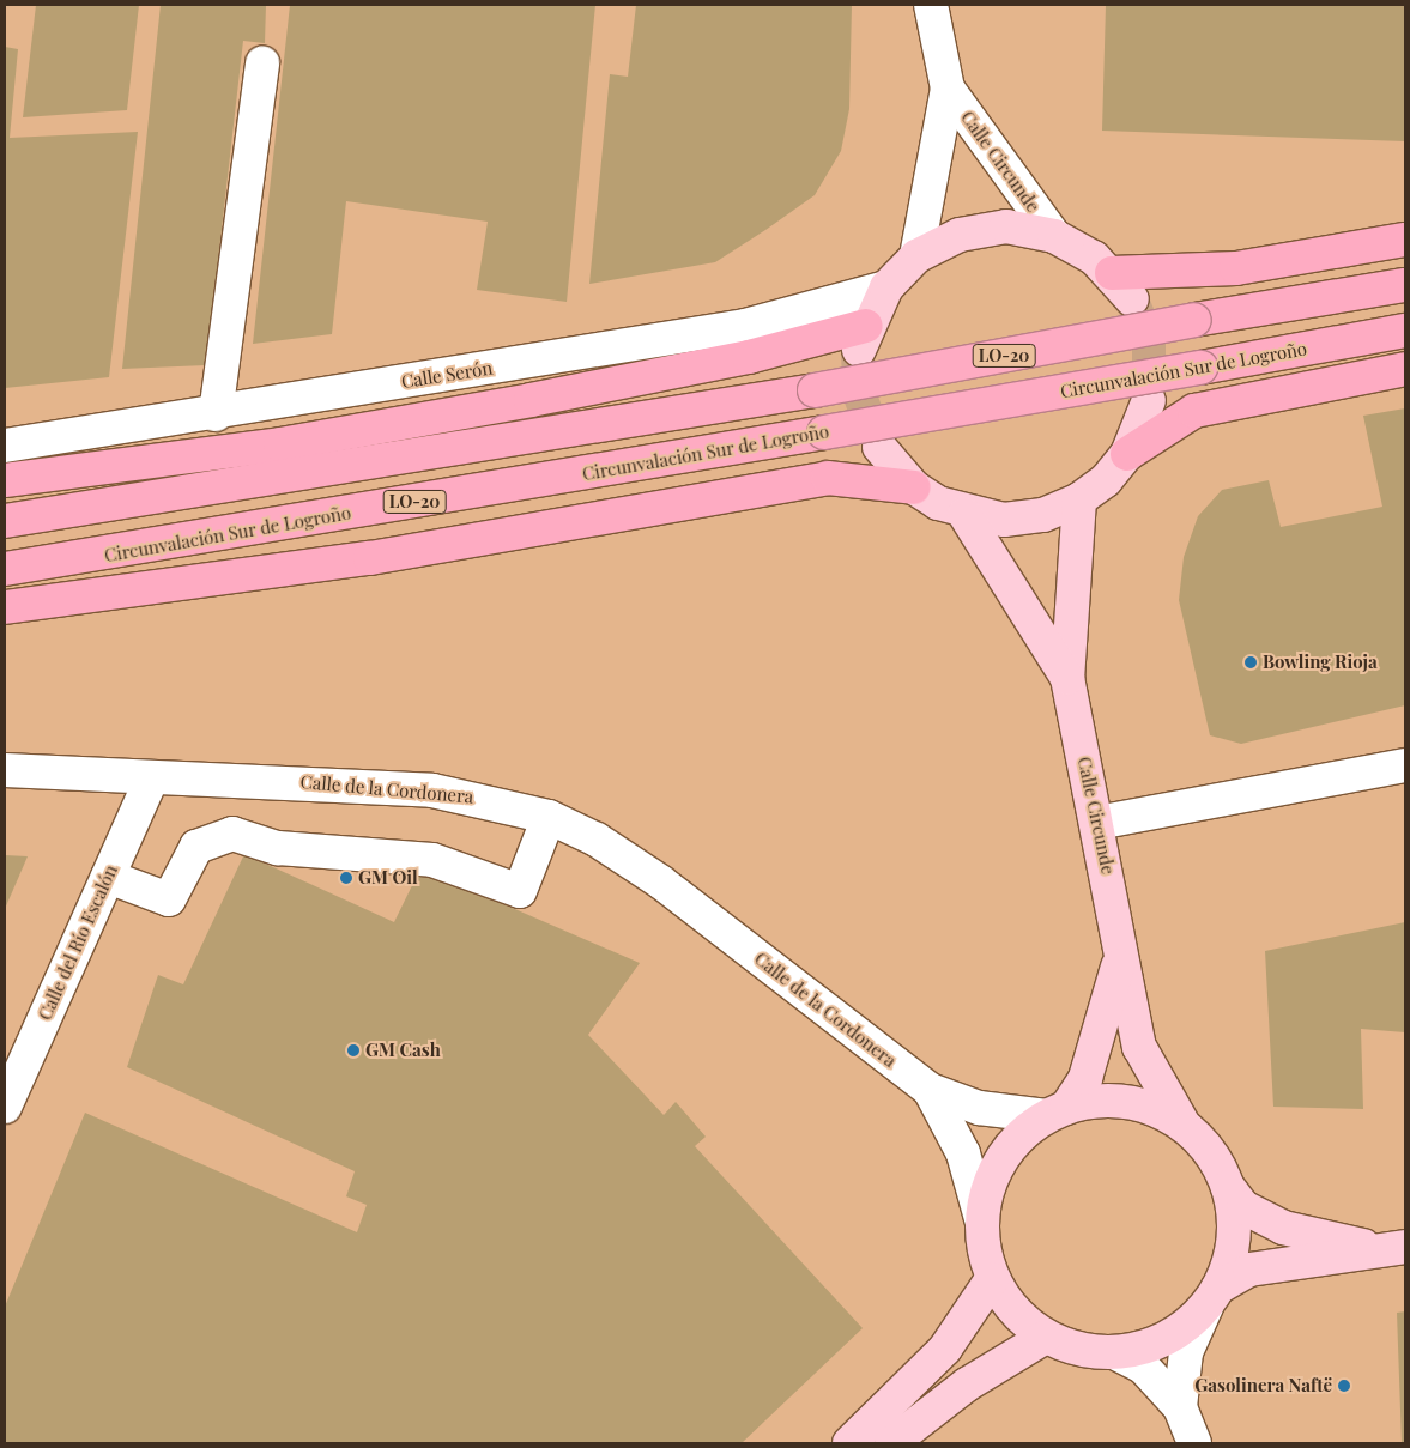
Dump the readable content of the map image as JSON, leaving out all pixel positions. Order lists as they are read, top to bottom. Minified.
{"streets":{"highway":["LO-20","Circunvalación Sur de Logroño"],"main road":["Calle Circunde"],"street":["Calle Serón","Calle de la Cordonera","Calle del Río Escalón"]},"crossings":[["Calle Circunde","Calle de la Cordonera"],["Calle de la Cordonera","Calle del Río Escalón"]],"places":["Bowling Rioja","GM Oil","GM Cash","Gasolinera Naftë"]}
